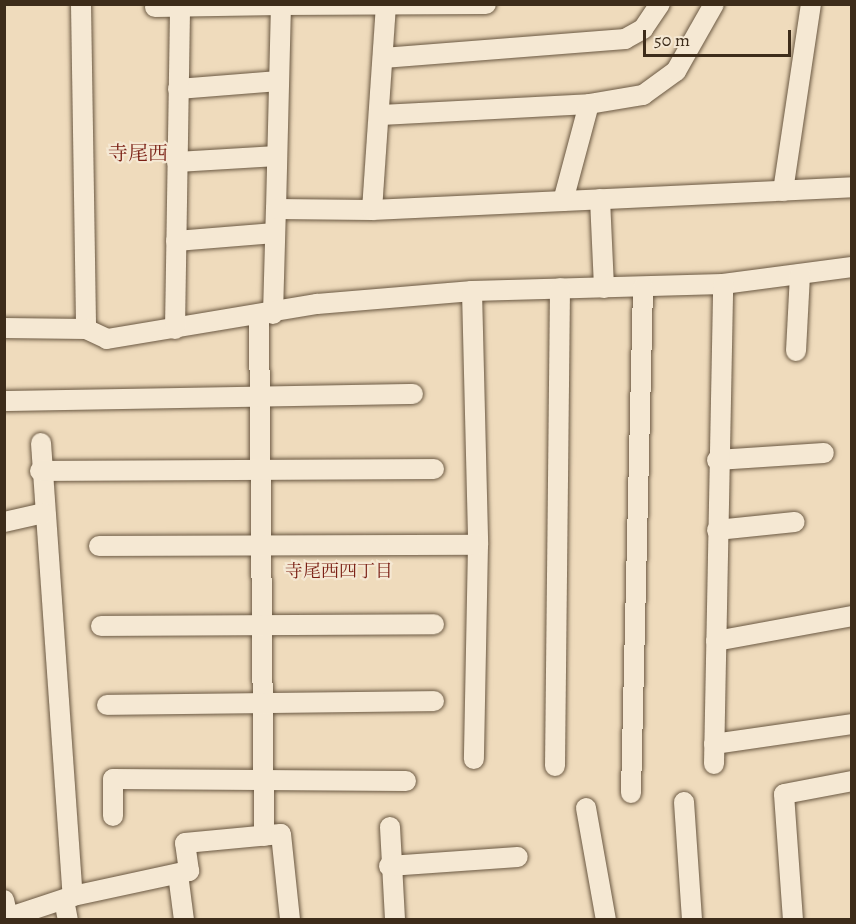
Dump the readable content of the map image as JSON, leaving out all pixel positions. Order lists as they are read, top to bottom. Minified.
{"districts":["寺尾西","寺尾西四丁目"],"scale_bar":"50 m"}
